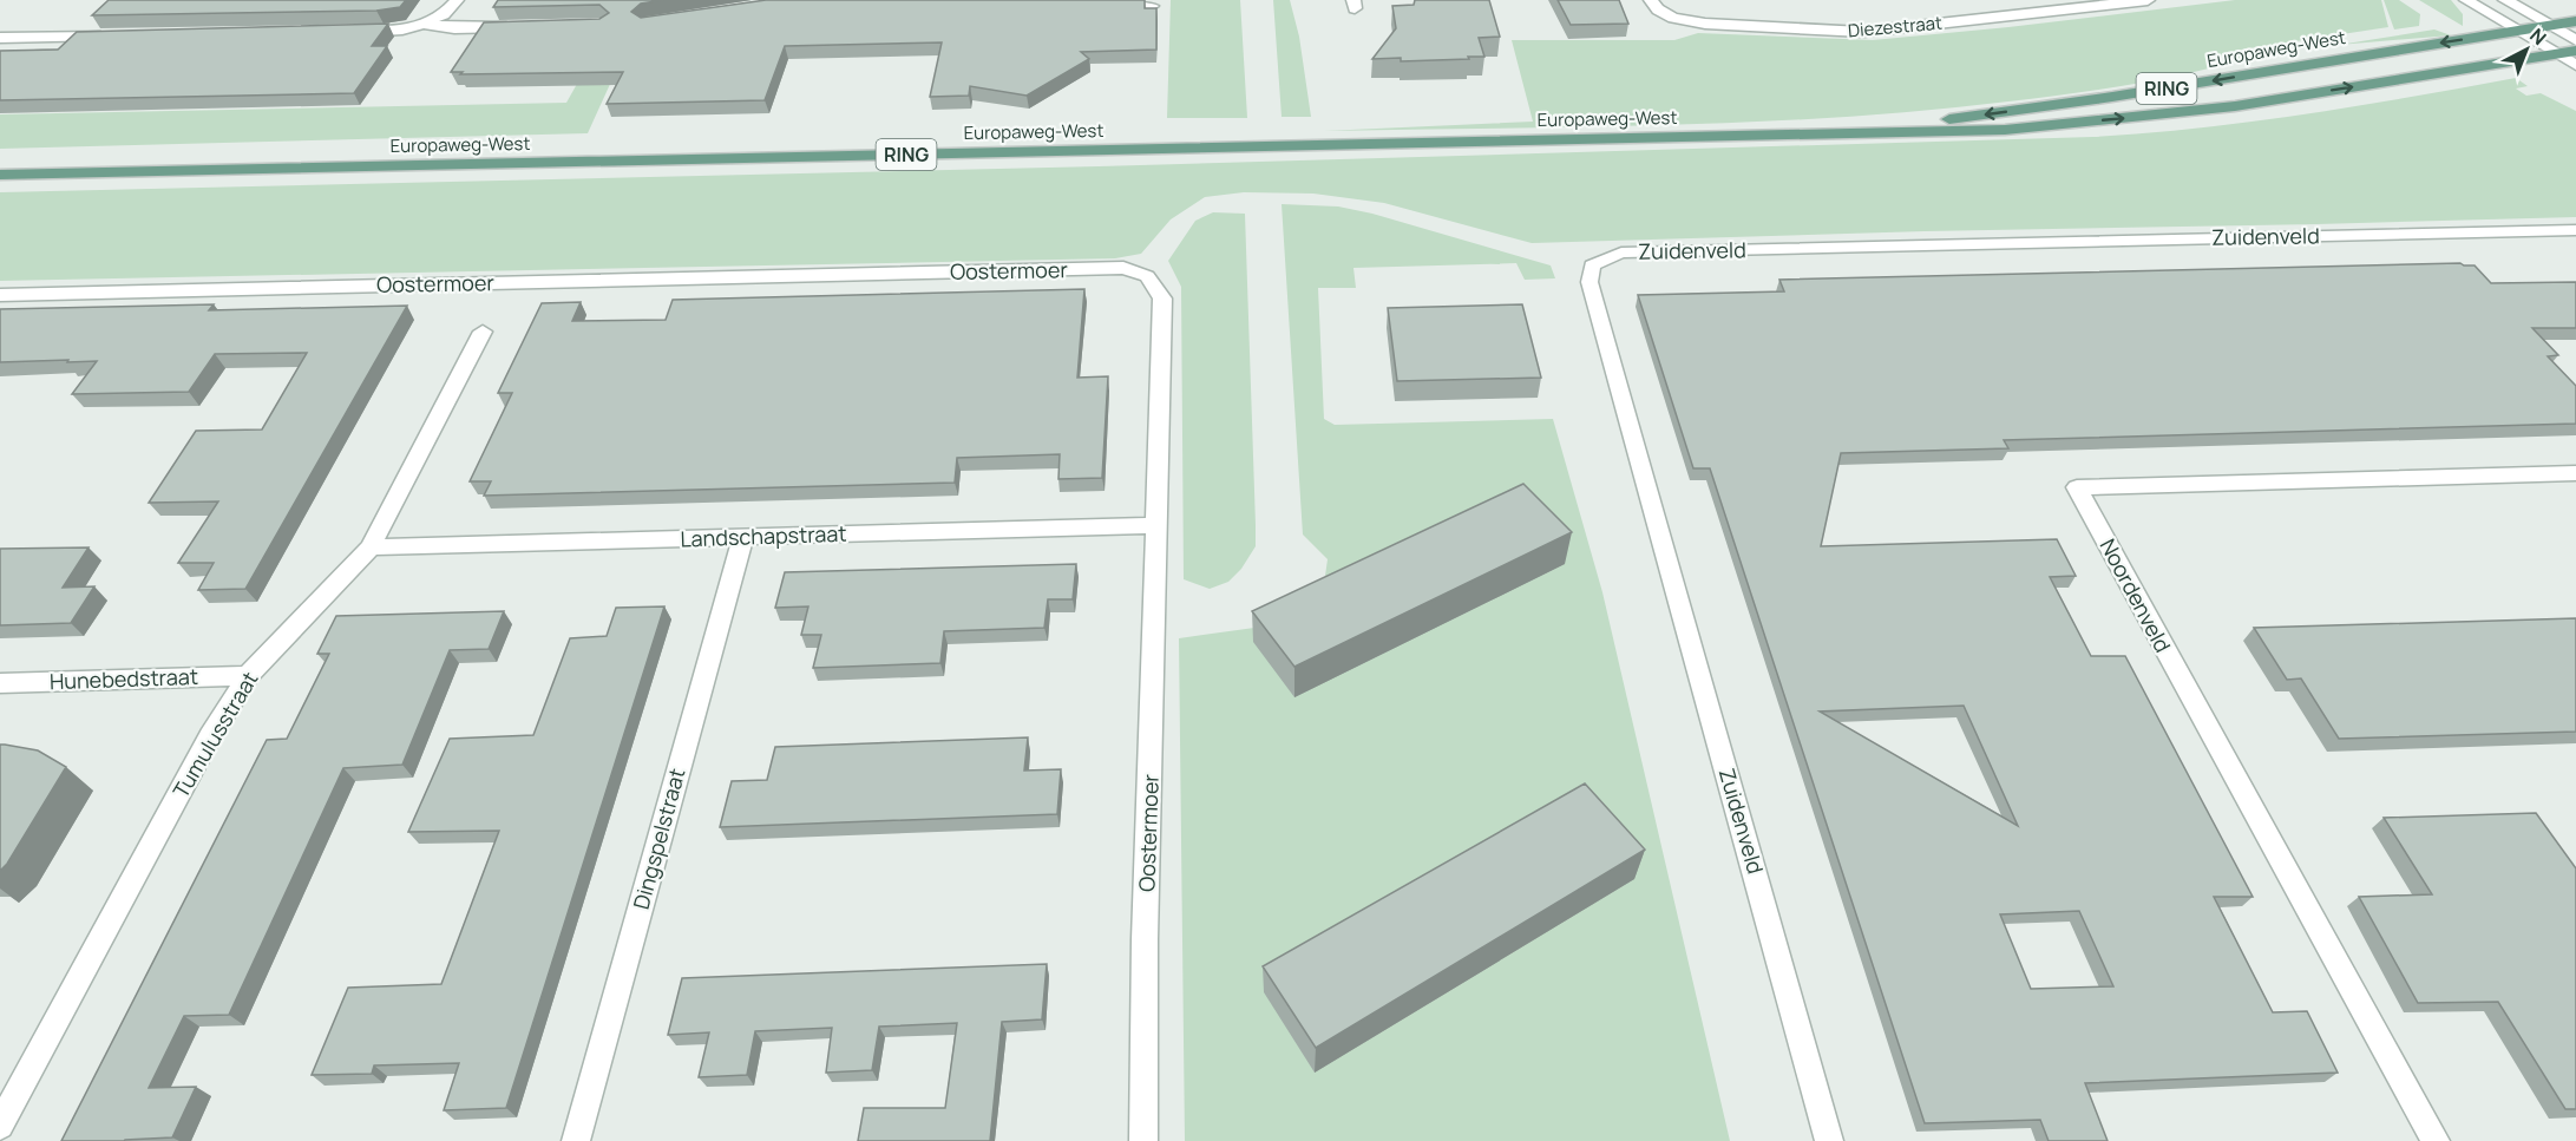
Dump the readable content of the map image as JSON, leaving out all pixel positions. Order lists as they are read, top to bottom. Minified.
{"streets":{"main road":["Europaweg-West","RING"],"street":["Diezestraat","Zuidenveld","Oostermoer","Landschapstraat","Noordenveld","Hunebedstraat","Tumulusstraat","Dingspelstraat"]},"crossings":[["Oostermoer","Landschapstraat"],["Landschapstraat","Tumulusstraat"],["Landschapstraat","Dingspelstraat"],["Hunebedstraat","Tumulusstraat"]],"north":"top right"}
